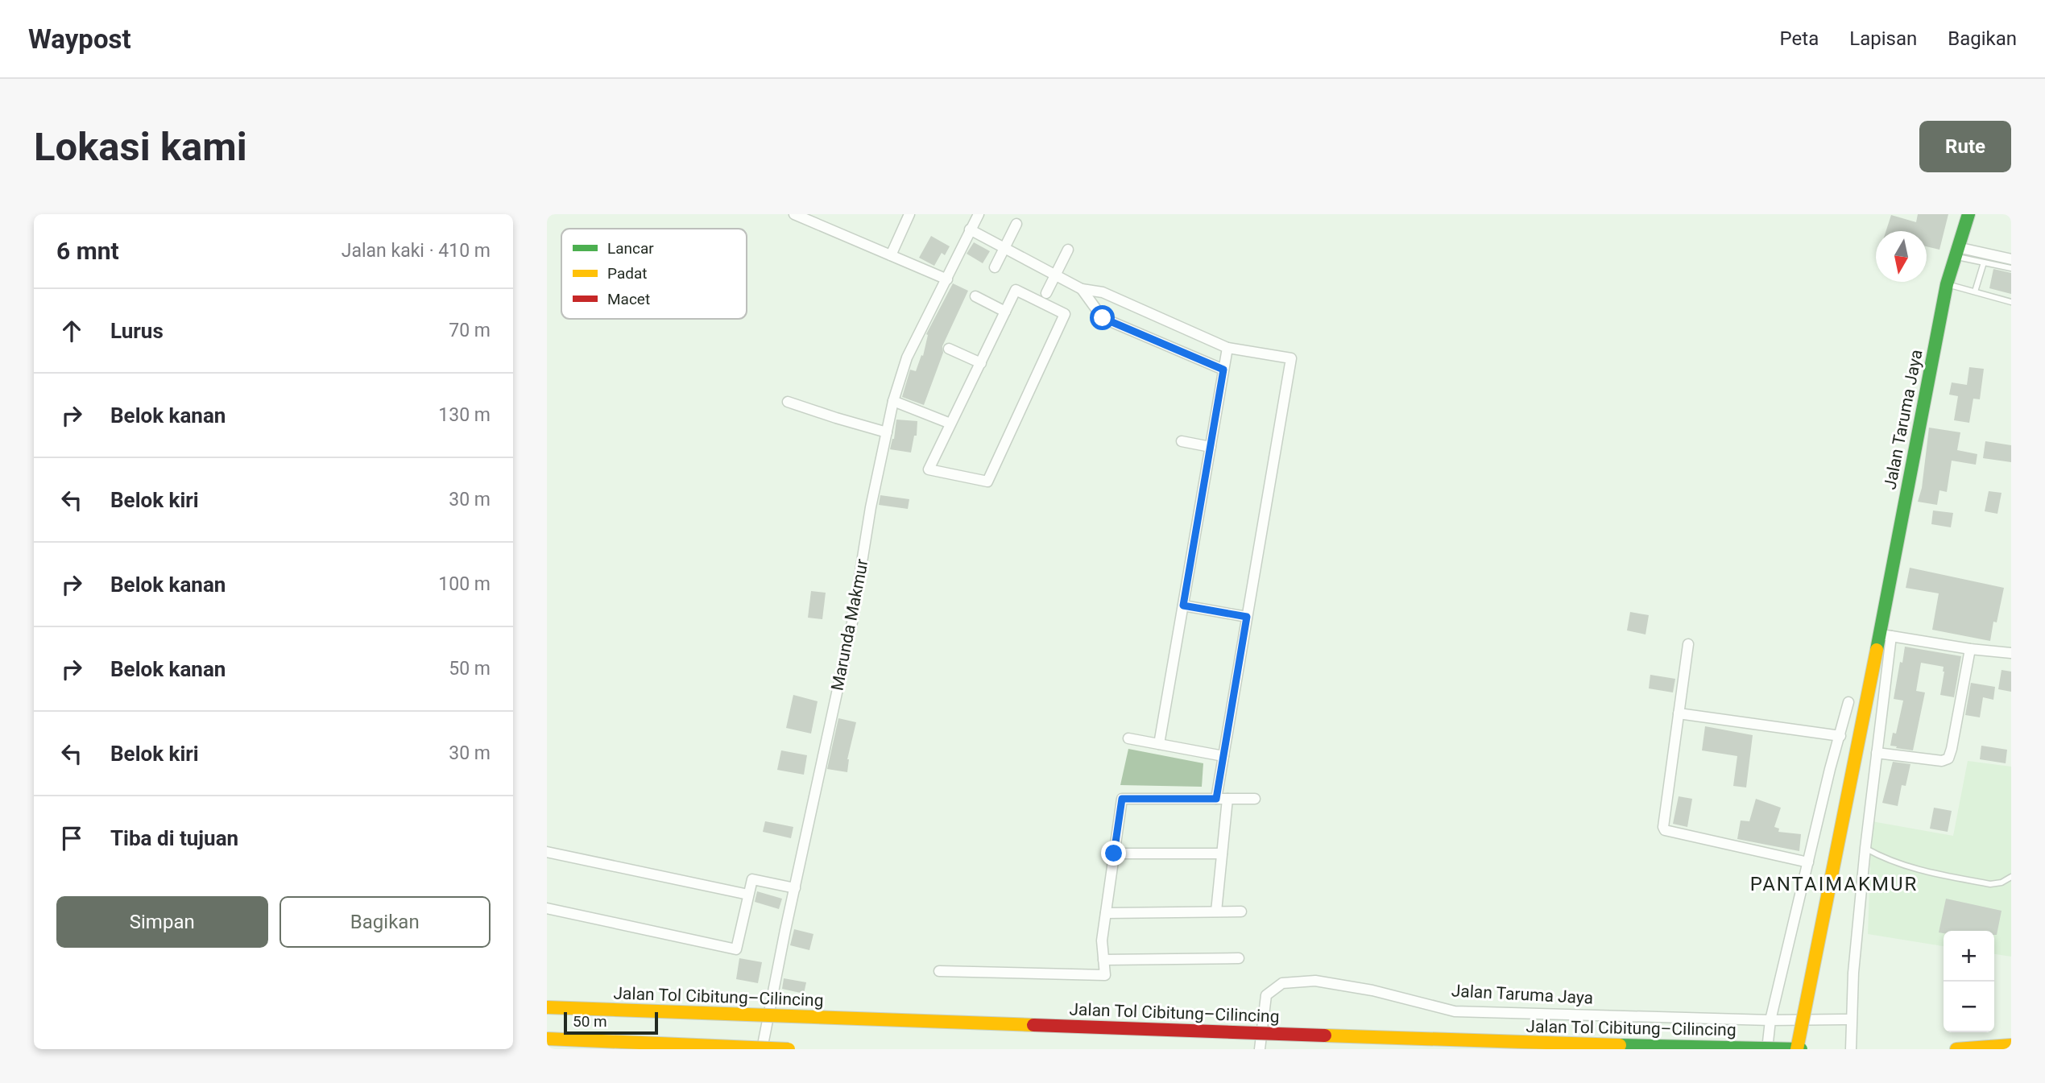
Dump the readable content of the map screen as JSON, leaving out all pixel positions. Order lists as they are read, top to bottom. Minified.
{"streets":{"main road":["Jalan Taruma Jaya","Jalan Tol Cibitung–Cilincing"],"street":["Marunda Makmur"]},"crossings":[["Jalan Taruma Jaya","Jalan Tol Cibitung–Cilincing"]],"districts":["PANTAIMAKMUR"],"legend":["Lancar","Padat","Macet"],"scale_bar":"50 m","north":"bottom","page":{"header":"Waypost","nav":["Peta","Lapisan","Bagikan"],"buttons":["Rute",["Simpan","Bagikan"]],"title":"Lokasi kami","heading":["6 mnt","Jalan kaki · 410 m"],"list":[["Lurus","70 m"],["Belok kanan","130 m"],["Belok kiri","30 m"],["Belok kanan","100 m"],["Belok kanan","50 m"],["Belok kiri","30 m"],"Tiba di tujuan"],"map_buttons":["+","−"],"scale":"50 m"}}
